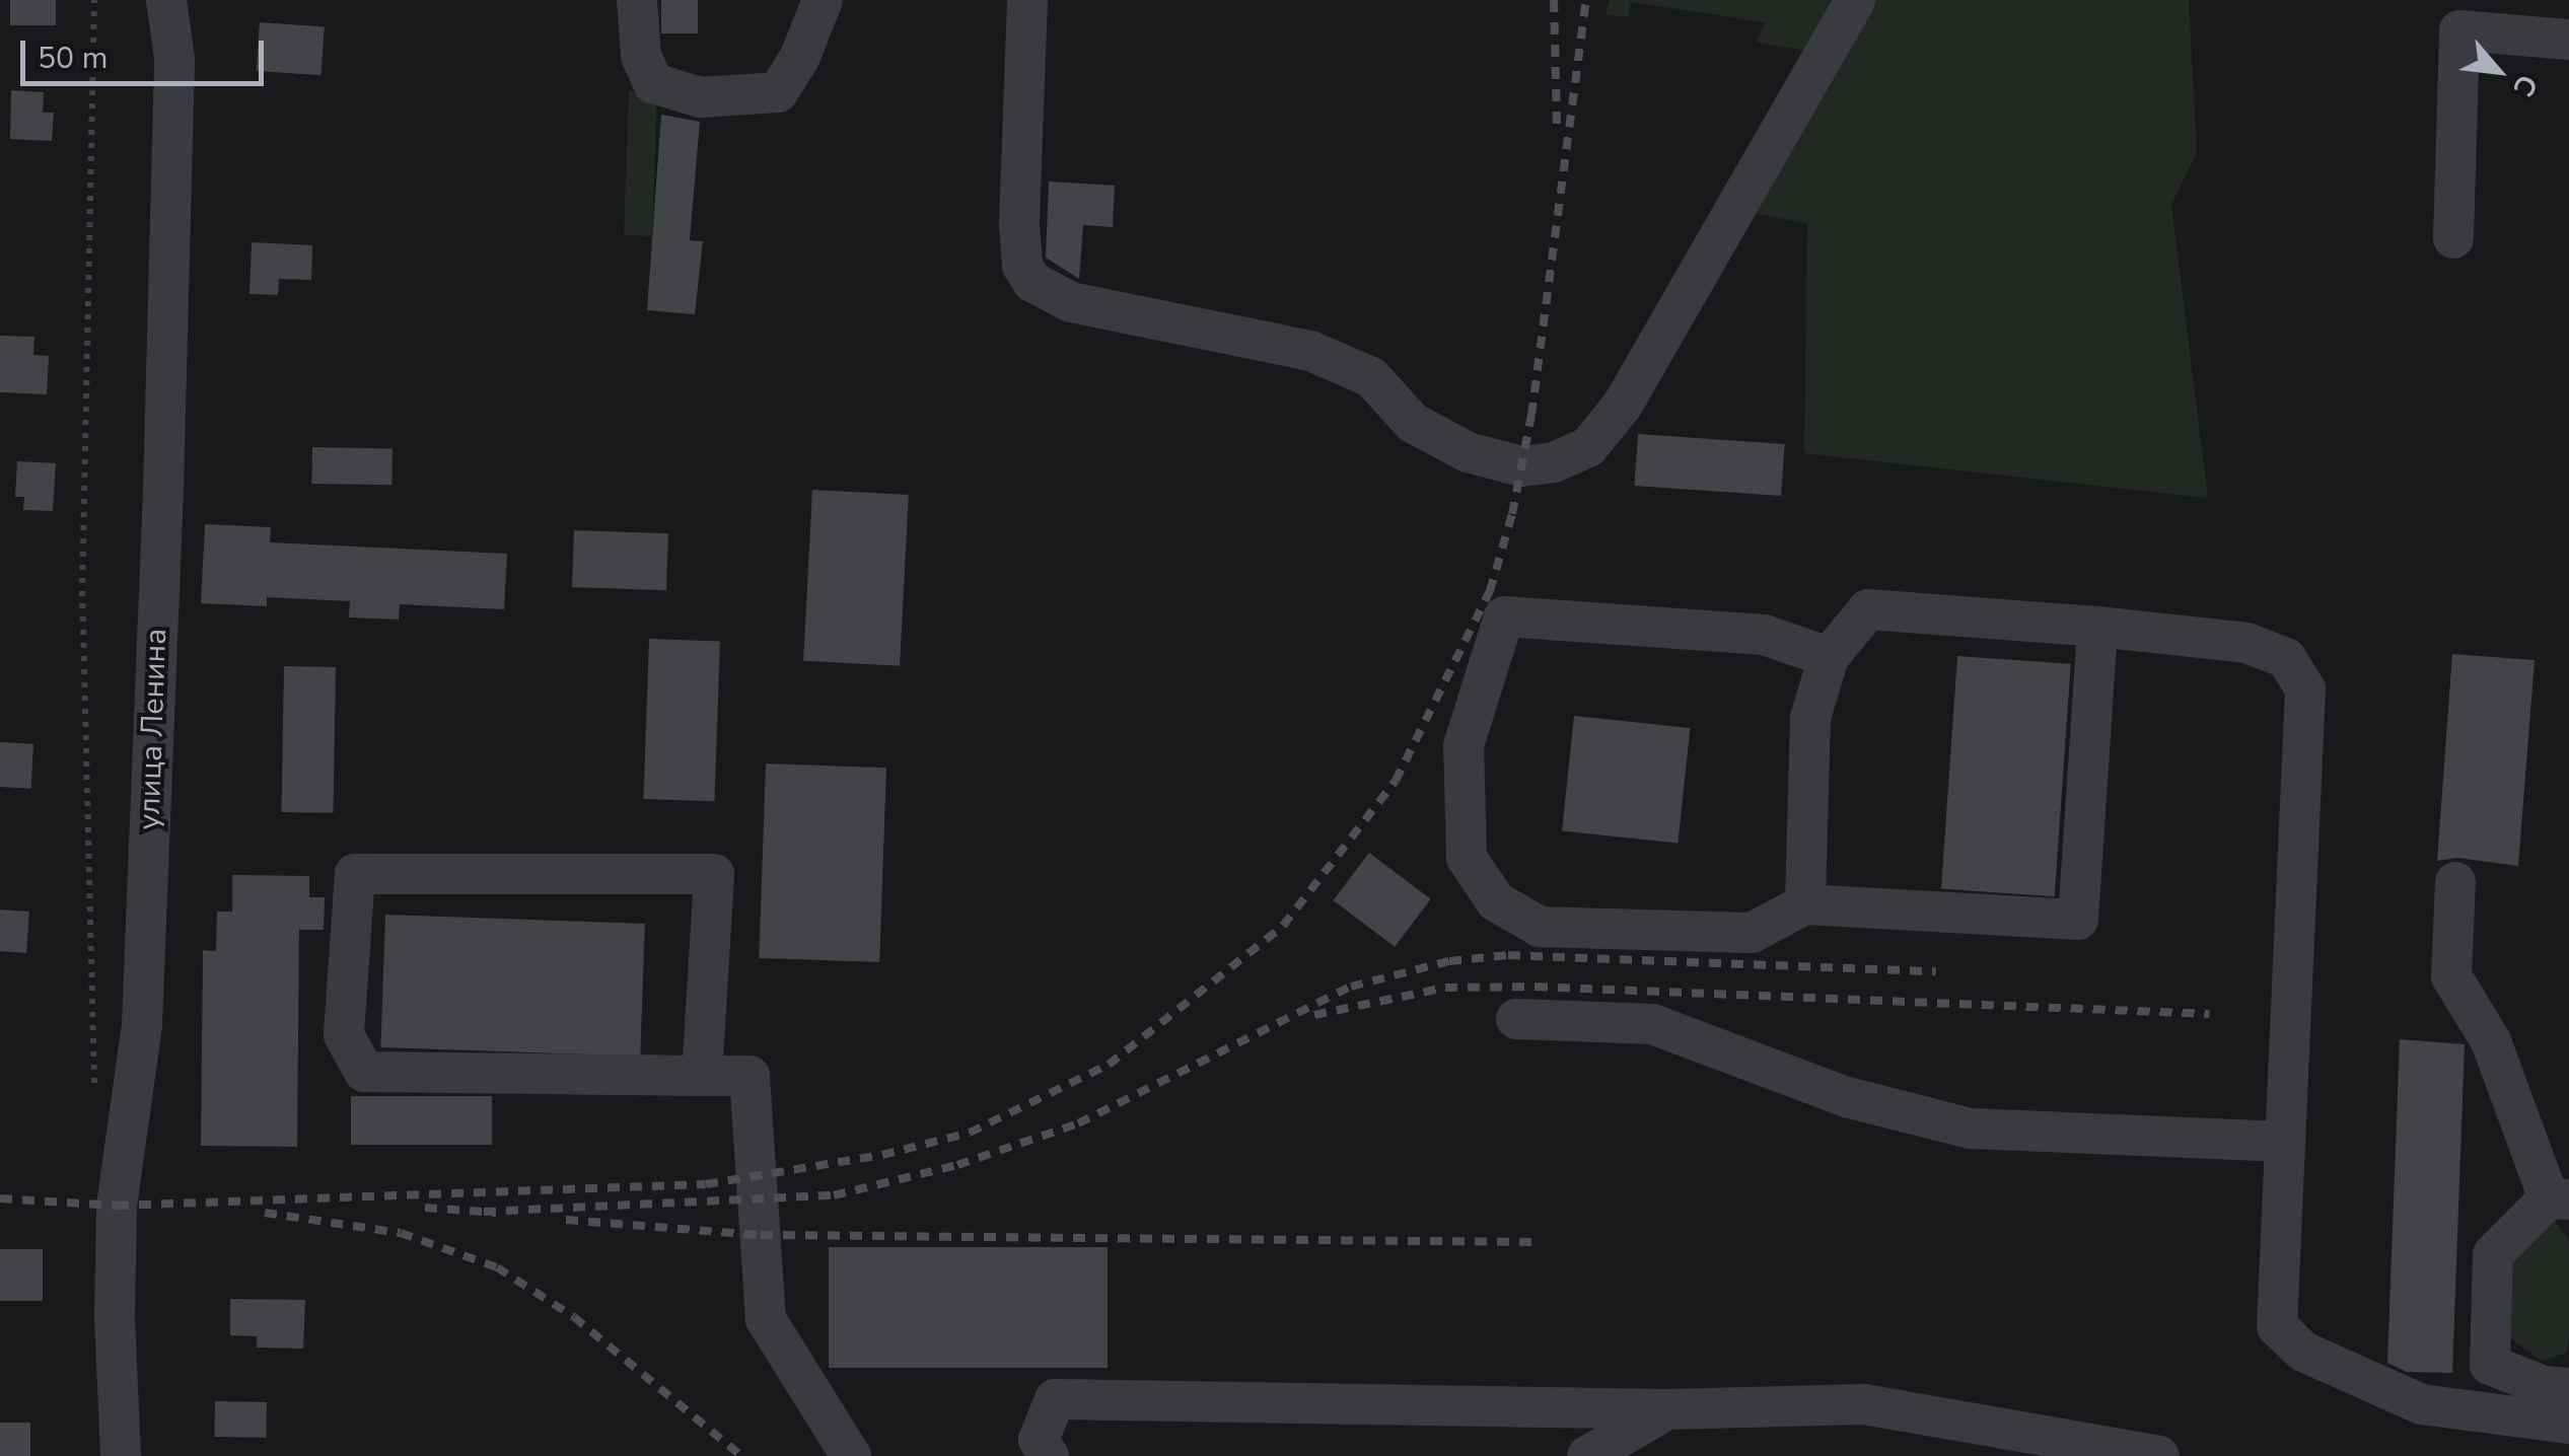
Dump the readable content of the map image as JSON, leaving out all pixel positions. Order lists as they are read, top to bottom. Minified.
{"streets":{"street":["улица Ленина"]},"scale_bar":"50 m","north":"bottom right"}
